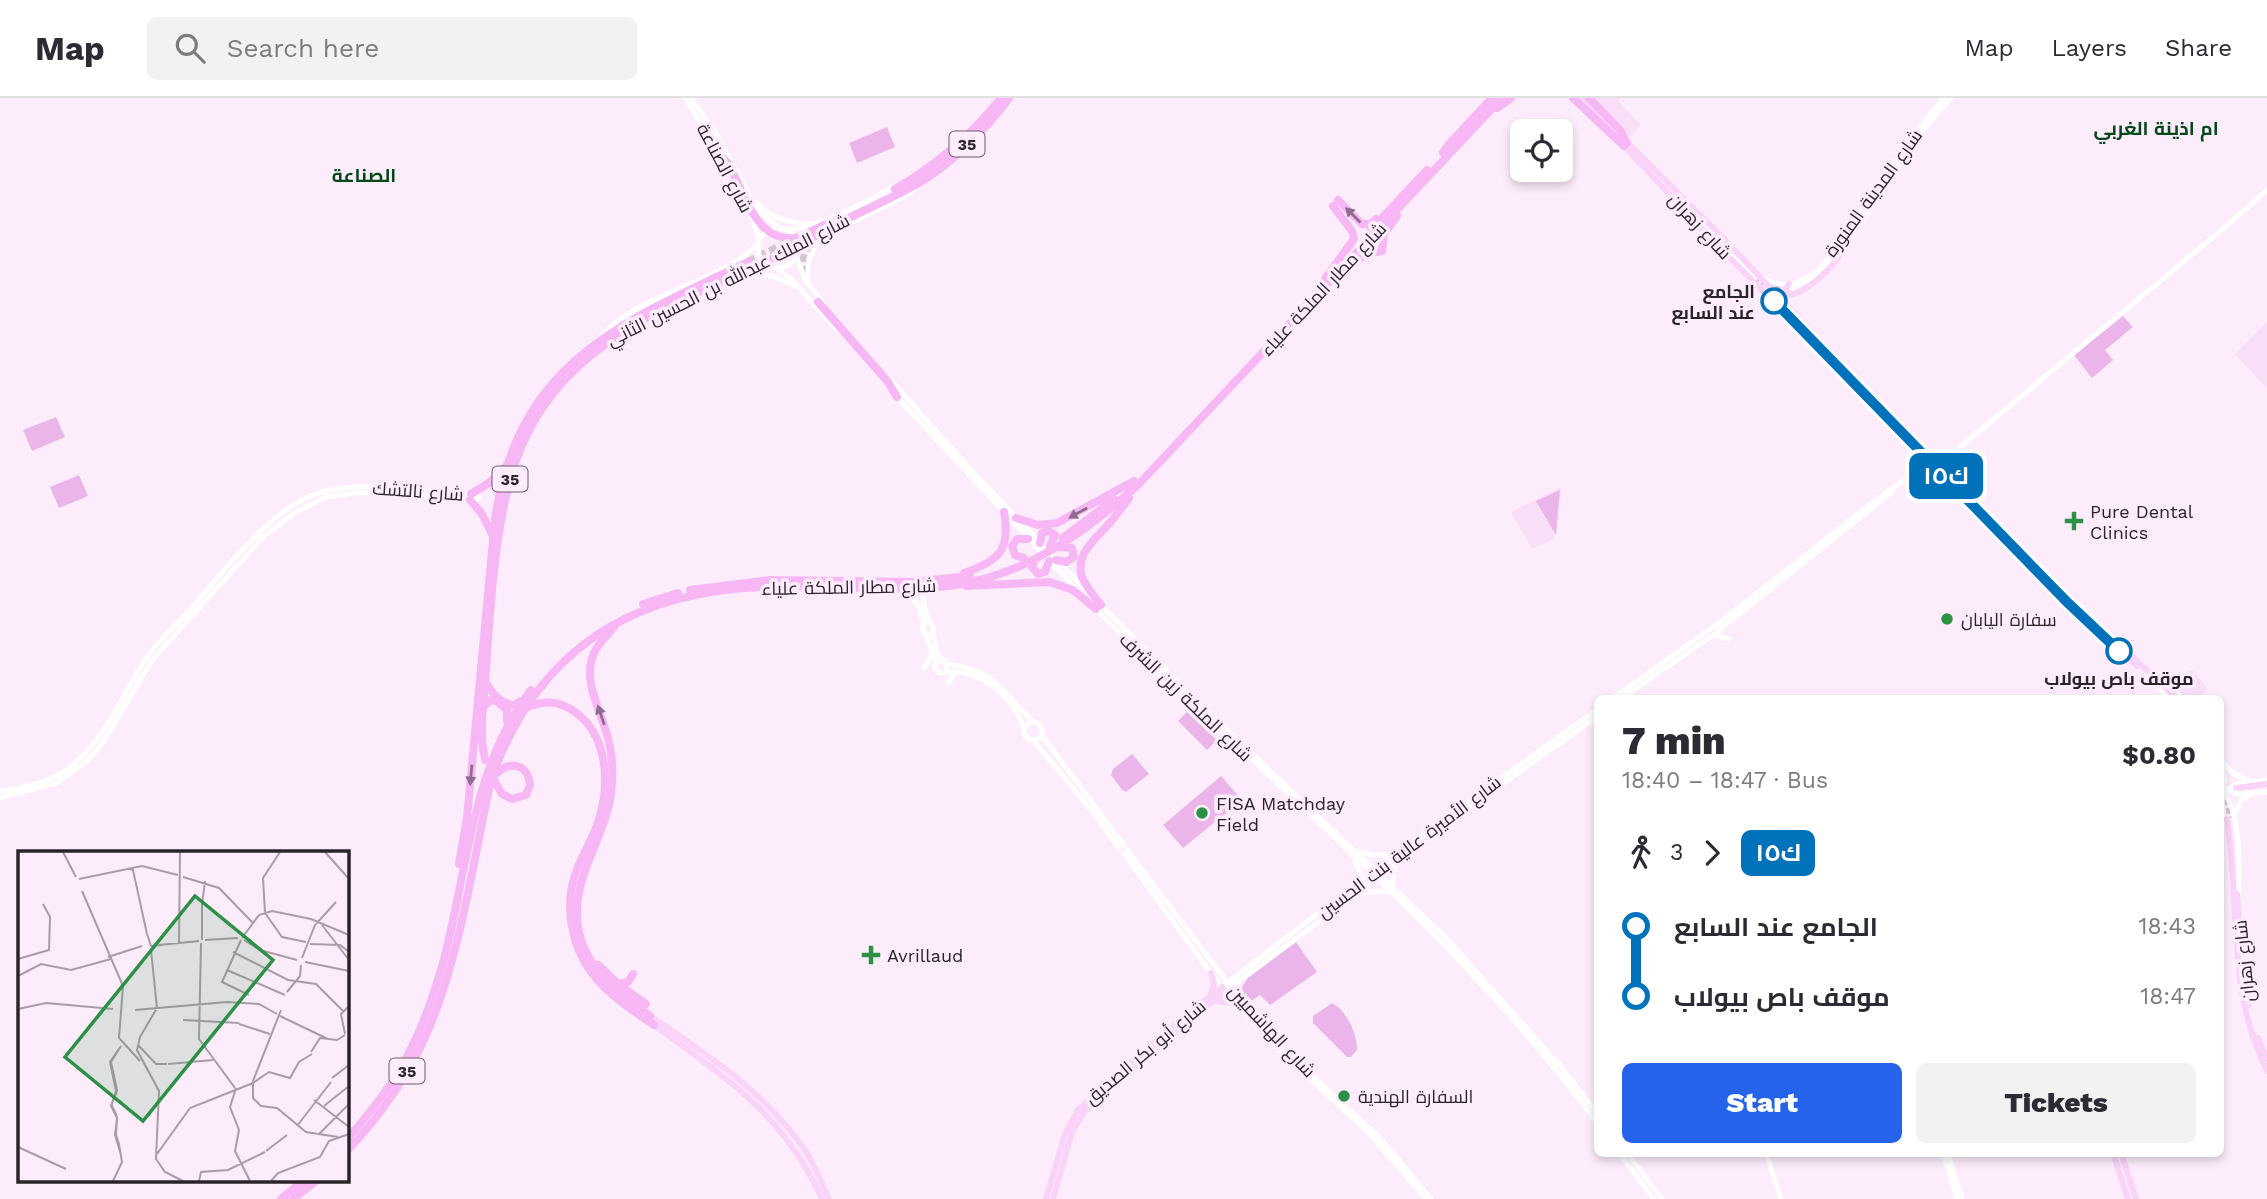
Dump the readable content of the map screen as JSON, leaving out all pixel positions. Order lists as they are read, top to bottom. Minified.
{"streets":{"highway":["35","شارع الملك عبدالله بن الحسين الثاني","شارع مطار الملكة علياء"],"main road":["شارع الصناعة","شارع المدينة المنورة","شارع زهران","شارع نالتشك","شارع الملكة زين الشرف","شارع الأميرة عالية بنت الحسين","شارع الهاشميين","شارع أبو بكر الصديق"]},"crossings":[["شارع الصناعة","شارع الملكة زين الشرف"],["شارع الملك عبدالله بن الحسين الثاني","شارع مطار الملكة علياء"],["شارع مطار الملكة علياء","شارع الملكة زين الشرف"],["شارع الملكة زين الشرف","شارع الأميرة عالية بنت الحسين"],["شارع الأميرة عالية بنت الحسين","شارع الهاشميين"],["شارع الأميرة عالية بنت الحسين","شارع أبو بكر الصديق"],["شارع الهاشميين","شارع أبو بكر الصديق"]],"districts":["ام اذينة الغربي","الصناعة"],"places":{"other":["الجامع عند السابع","سفارة اليابان","موقف باص بيولاب","FISA Matchday Field","السفارة الهندية"],"health":["Pure Dental Clinics","Avrillaud"]},"lines":["bus line ك١٥"],"page":{"header":"Map","search":"Search here","nav":["Map","Layers","Share"],"on_map":"ك١٥","heading":["7 min","18:40 – 18:47 · Bus","$0.80"],"legs":["3","ك١٥"],"list":[{"name":"الجامع عند السابع","value":"18:43"},{"name":"موقف باص بيولاب","value":"18:47"}],"buttons":["Start","Tickets"]}}
